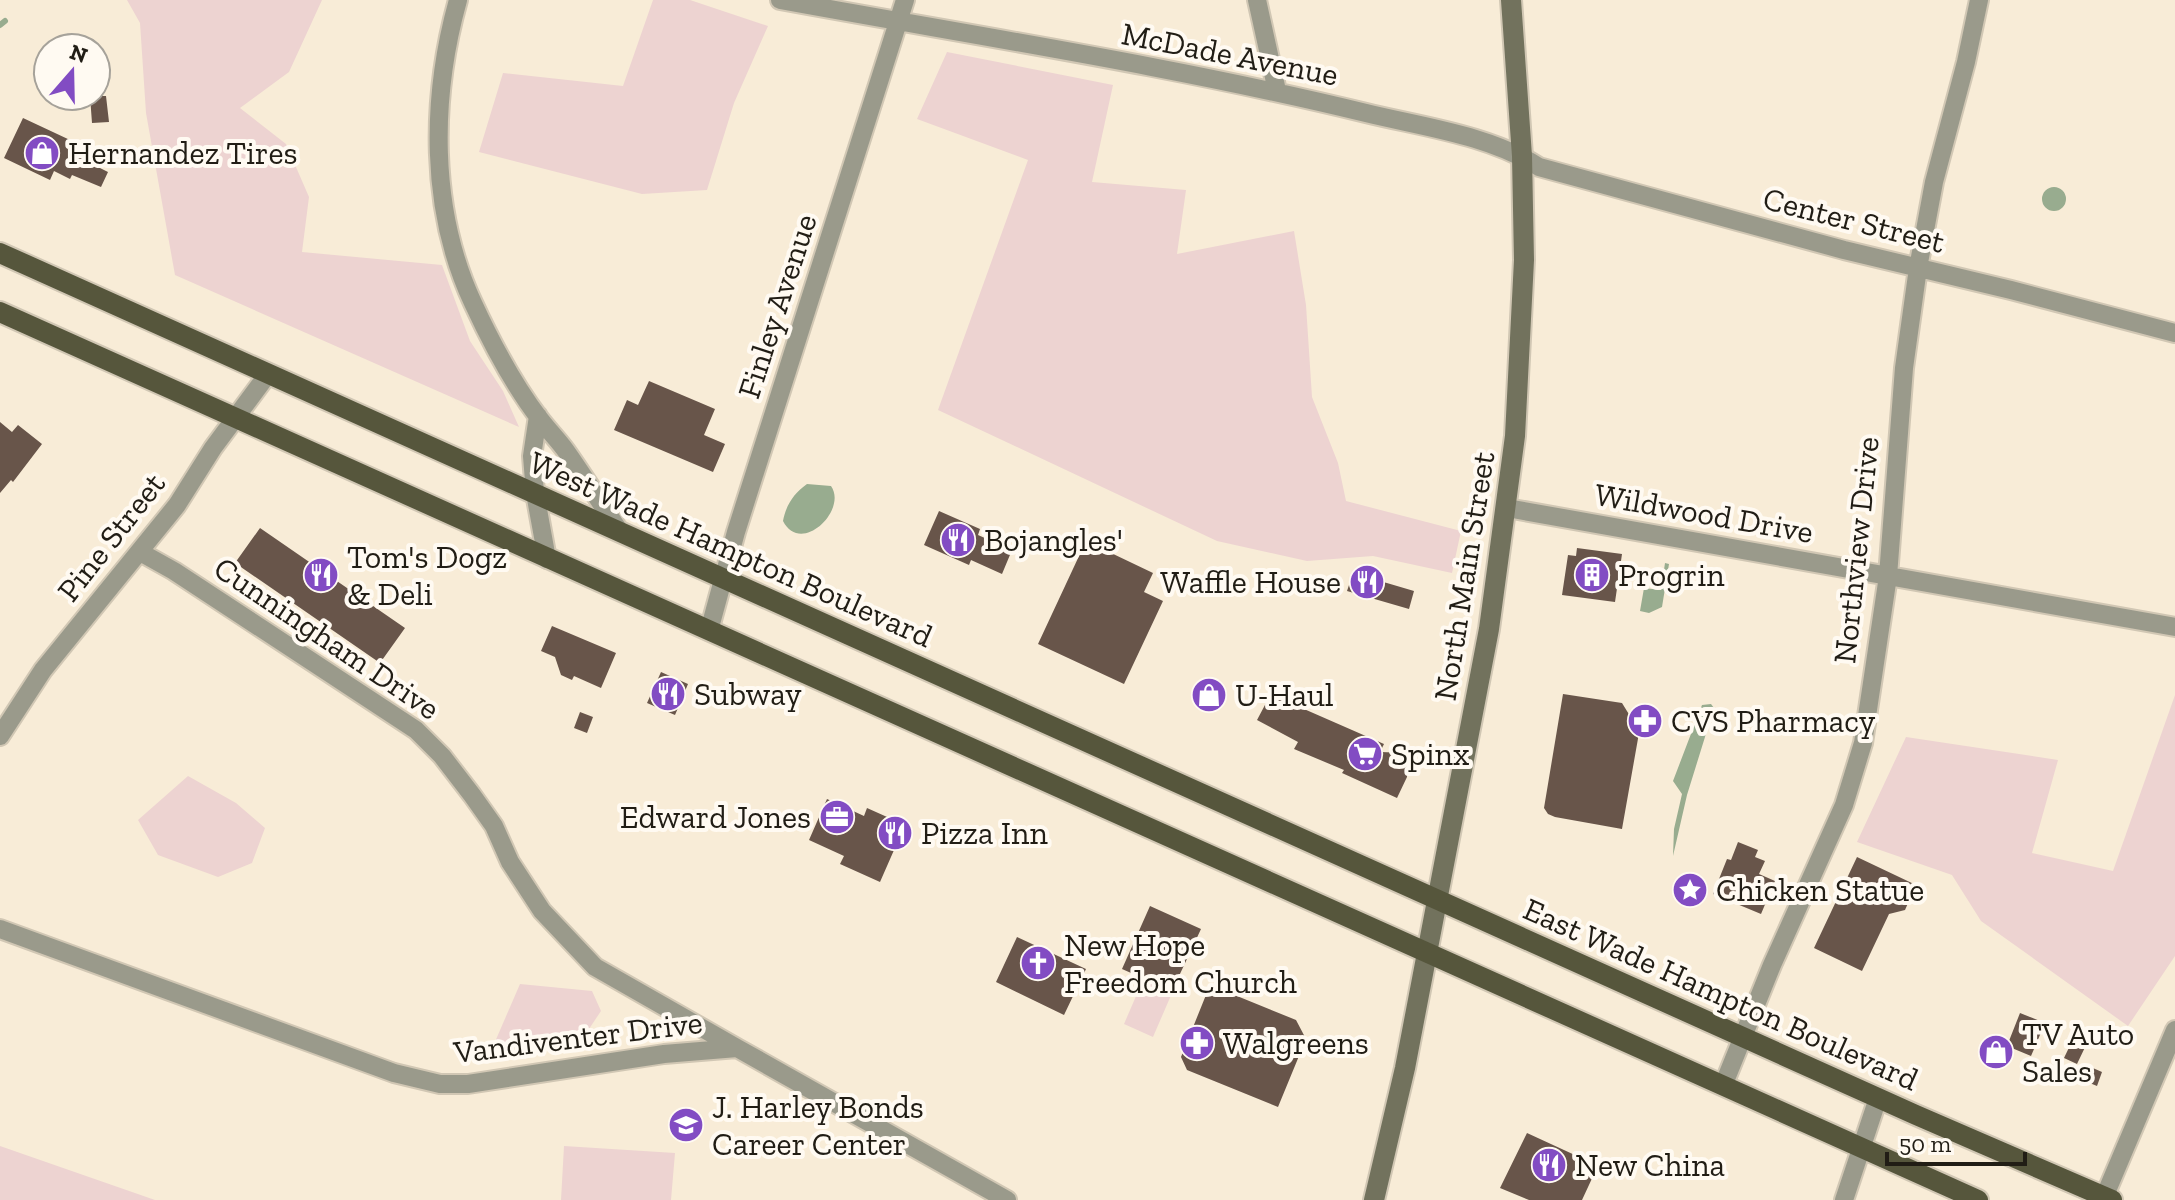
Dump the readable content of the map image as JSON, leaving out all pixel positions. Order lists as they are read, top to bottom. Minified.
{"streets":{"main road":["West Wade Hampton Boulevard","North Main Street","East Wade Hampton Boulevard"],"street":["McDade Avenue","Center Street","Finley Avenue","Wildwood Drive","Pine Street","Northview Drive","Cunningham Drive","Vandiventer Drive"]},"crossings":[["McDade Avenue","Center Street"],["McDade Avenue","Finley Avenue"],["McDade Avenue","North Main Street"],["Center Street","Northview Drive"],["Center Street","North Main Street"],["Finley Avenue","West Wade Hampton Boulevard"],["Wildwood Drive","Northview Drive"],["Wildwood Drive","North Main Street"],["Pine Street","West Wade Hampton Boulevard"],["Pine Street","Cunningham Drive"],["West Wade Hampton Boulevard","North Main Street"],["West Wade Hampton Boulevard","East Wade Hampton Boulevard"],["Northview Drive","East Wade Hampton Boulevard"],["North Main Street","East Wade Hampton Boulevard"],["Cunningham Drive","Vandiventer Drive"]],"places":{"shop":["Hernandez Tires","U-Haul","TV Auto Sales"],"restaurant":["Bojangles'","Tom's Dogz & Deli","Waffle House","Subway","Pizza Inn","New China"],"building":["Progrin"],"pharmacy":["CVS Pharmacy","Walgreens"],"supermarket":["Spinx"],"office":["Edward Jones"],"place":["Chicken Statue"],"church":["New Hope Freedom Church"],"school or university":["J. Harley Bonds Career Center"]},"scale_bar":"50 m","north":"top"}
